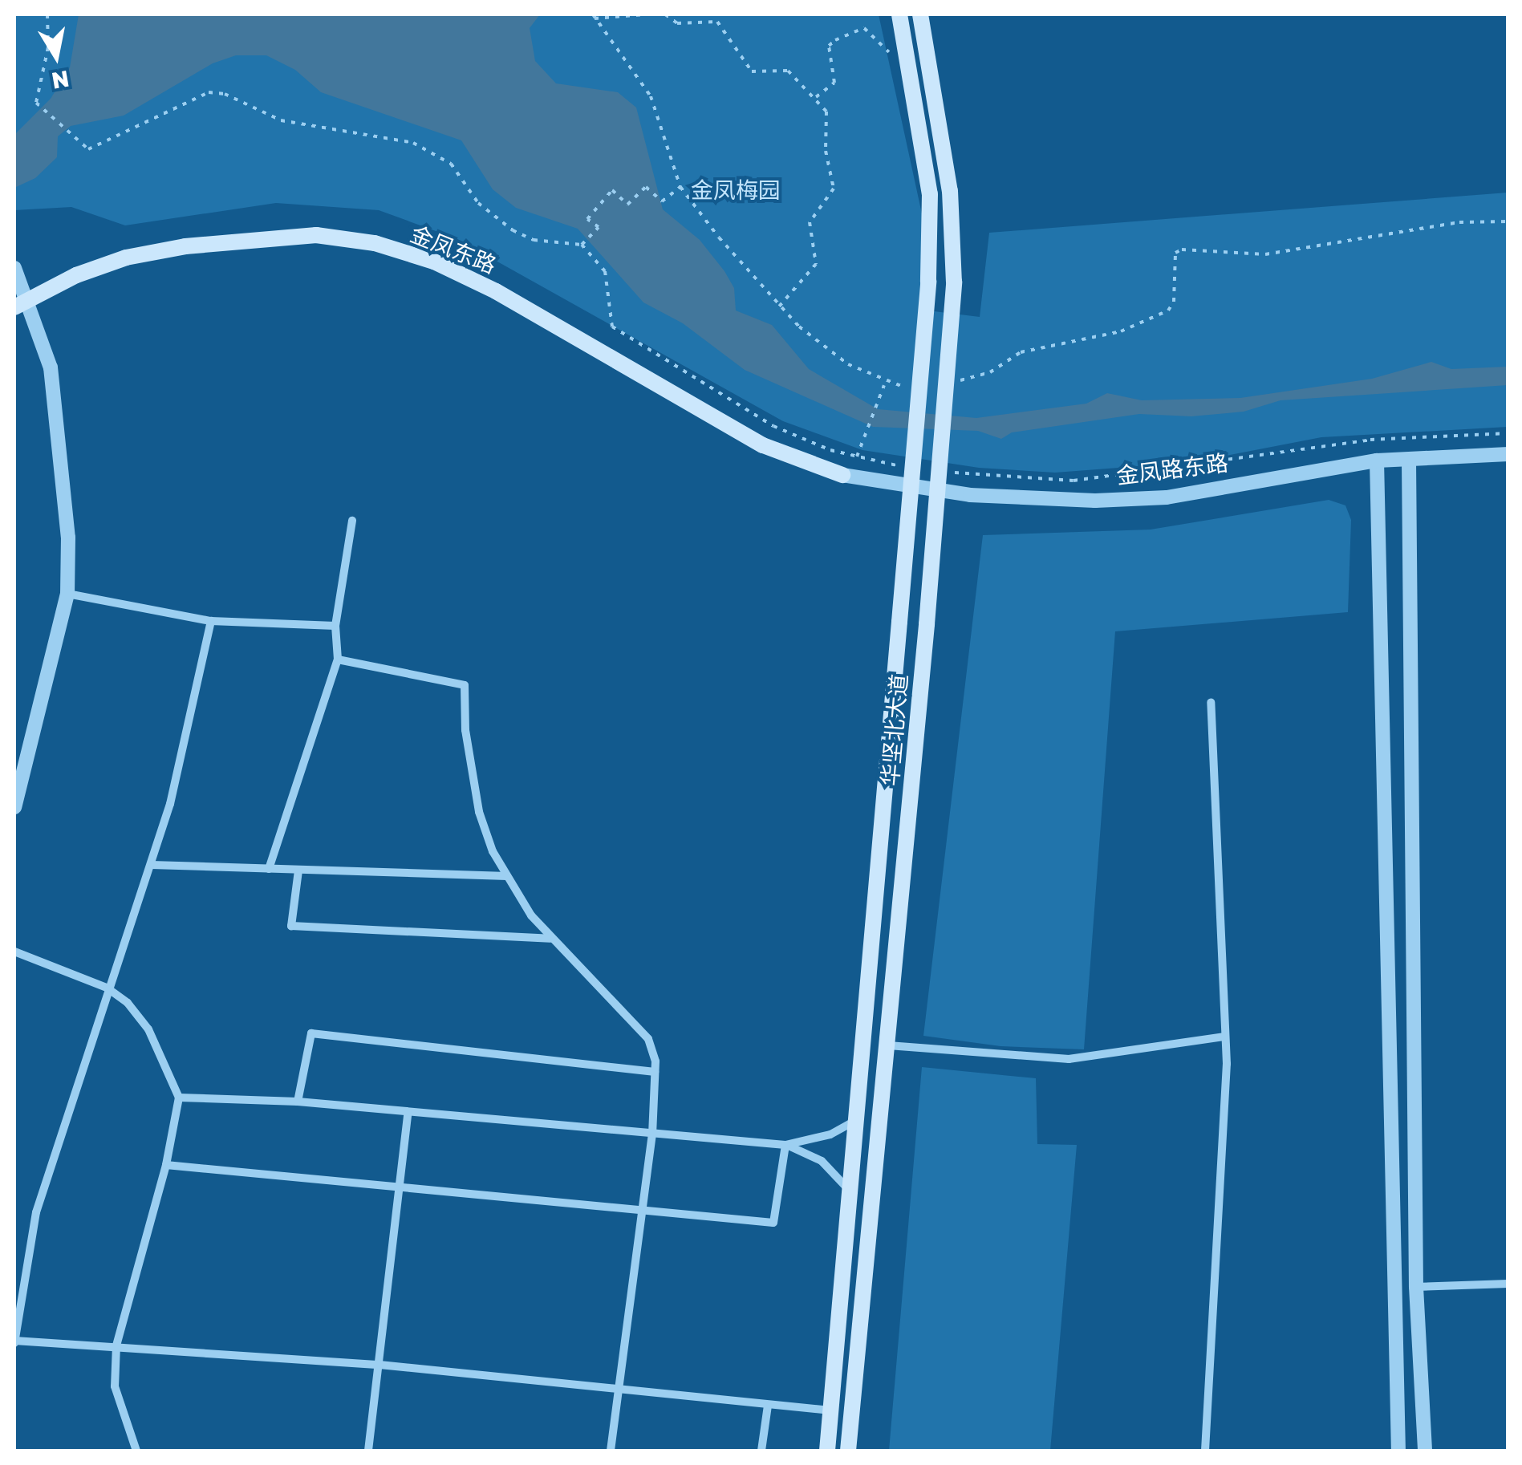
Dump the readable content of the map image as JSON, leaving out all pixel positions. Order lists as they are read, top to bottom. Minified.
{"streets":{"main road":["金凤东路","华坚北大道"],"street":["金凤路东路"]},"crossings":[["金凤东路","金凤路东路"]],"parks":["金凤梅园"],"north":"bottom"}
